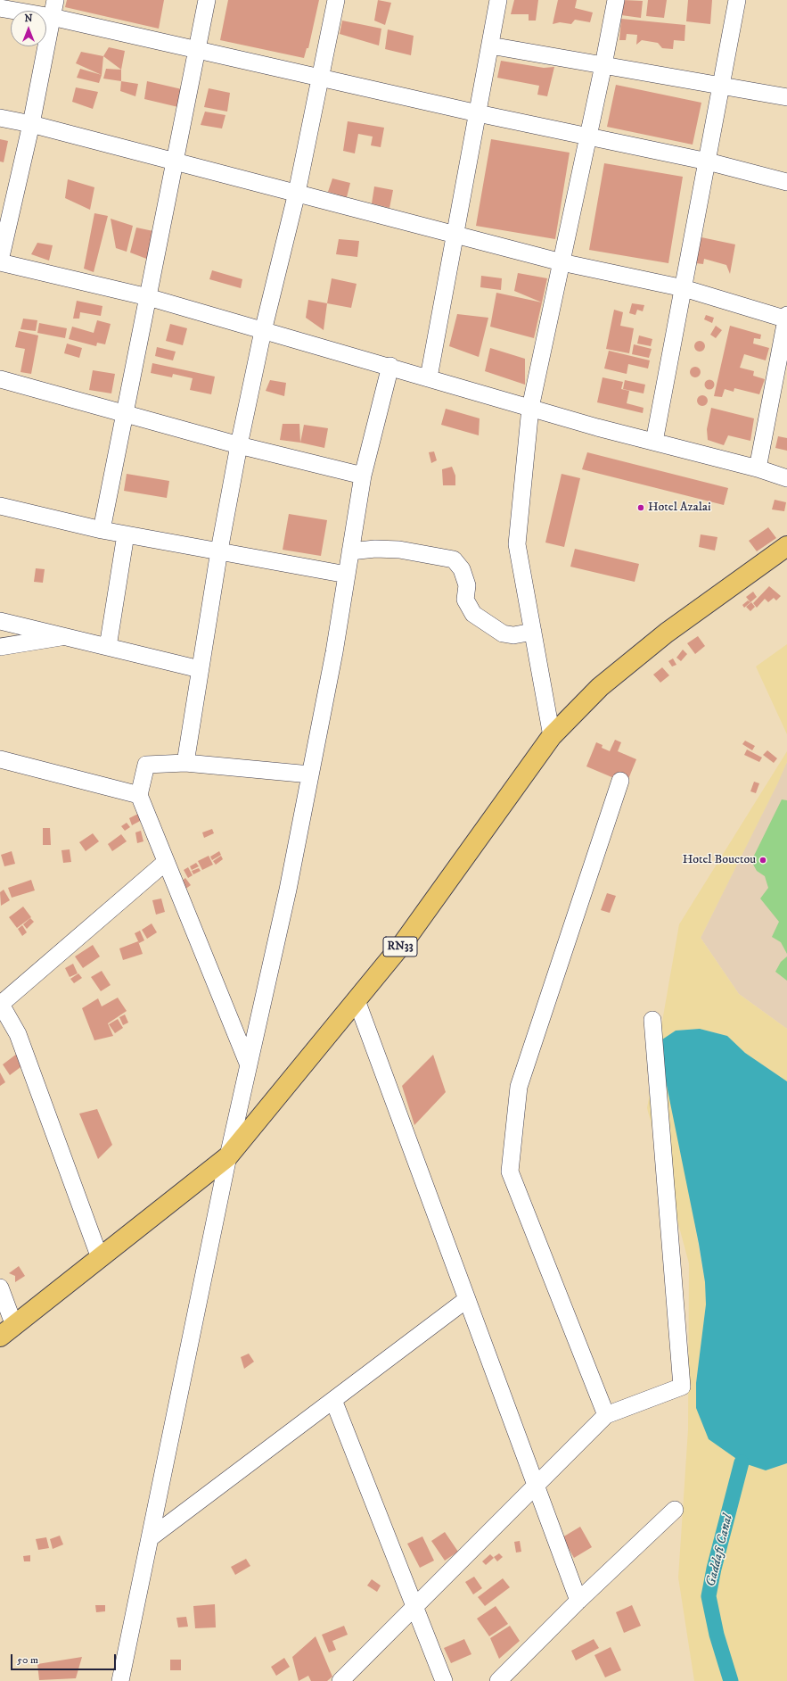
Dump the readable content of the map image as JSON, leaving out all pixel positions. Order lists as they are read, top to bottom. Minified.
{"streets":{"main road":["RN33"]},"water":["Gaddafi Canal"],"places":["Hotel Azalai","Hotel Bouctou"],"scale_bar":"50 m","north":"top"}
